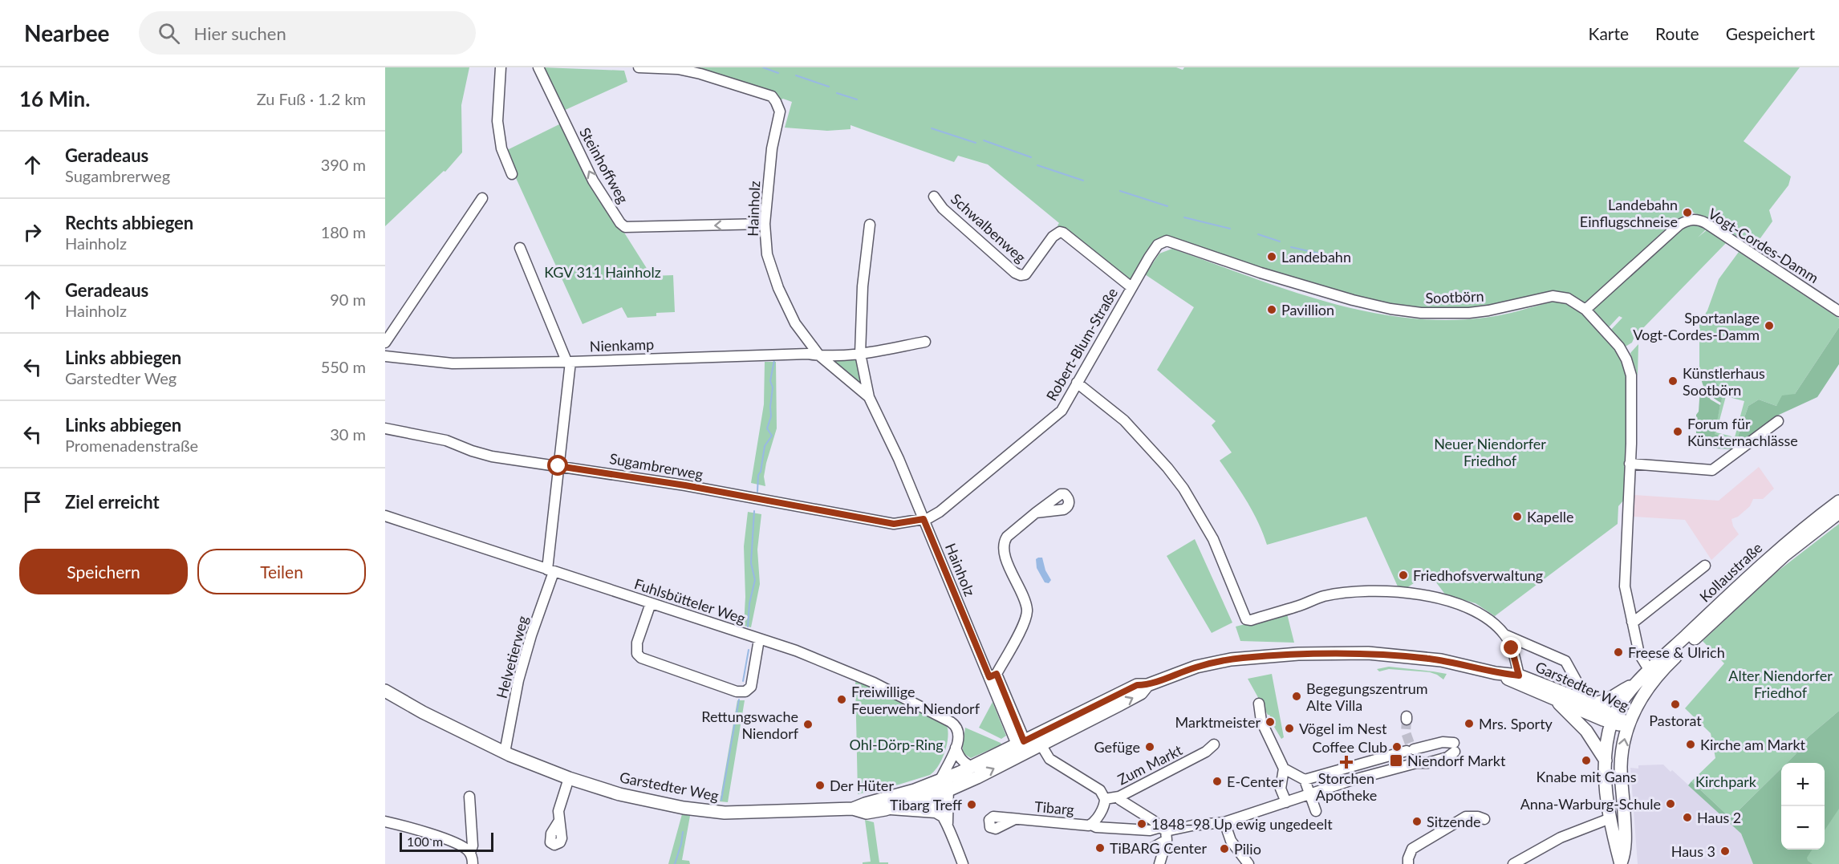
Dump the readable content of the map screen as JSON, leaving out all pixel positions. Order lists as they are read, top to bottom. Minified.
{"streets":{"main road":["Kollaustraße","Garstedter Weg"],"street":["Steinhoffweg","Hainholz","Schwalbenweg","Vogt-Cordes-Damm","Sootbörn","Robert-Blum-Straße","Nienkamp","Sugambrerweg","Fuhlsbütteler Weg","Helvetierweg","Zum Markt","Tibarg"]},"crossings":[["Steinhoffweg","Hainholz"],["Hainholz","Robert-Blum-Straße"],["Hainholz","Nienkamp"],["Hainholz","Sugambrerweg"],["Hainholz","Garstedter Weg"],["Schwalbenweg","Robert-Blum-Straße"],["Vogt-Cordes-Damm","Sootbörn"],["Sootbörn","Robert-Blum-Straße"],["Sootbörn","Kollaustraße"],["Robert-Blum-Straße","Sugambrerweg"],["Nienkamp","Helvetierweg"],["Sugambrerweg","Helvetierweg"],["Kollaustraße","Garstedter Weg"],["Fuhlsbütteler Weg","Helvetierweg"],["Fuhlsbütteler Weg","Garstedter Weg"],["Helvetierweg","Garstedter Weg"],["Garstedter Weg","Zum Markt"],["Zum Markt","Tibarg"]],"one_way":["Steinhoffweg"],"parks":["KGV 311 Hainholz","Neuer Niendorfer Friedhof","Alter Niendorfer Friedhof","Ohl-Dörp-Ring","Kirchpark"],"places":{"other":["Landebahn Einflugschneise","Landebahn","Pavillion","Sportanlage Vogt-Cordes-Damm","Künstlerhaus Sootbörn","Forum für Künsternachlässe","Kapelle","Friedhofsverwaltung","Freese & Ulrich","Begegungszentrum Alte Villa","Freiwillige Feuerwehr Niendorf","Pastorat","Marktmeister","Mrs. Sporty","Rettungswache Niendorf","Vögel im Nest","Kirche am Markt","Gefüge","Coffee Club","Knabe mit Gans","E-Center","Der Hüter","Anna-Warburg-Schule","Tibarg Treff","Haus 2","Sitzende","1848–98 Up ewig ungedeelt","TiBARG Center","Pilio","Haus 3"],"transit":["Niendorf Markt"],"health":["Storchen Apotheke"]},"scale_bar":"100 m","page":{"header":"Nearbee","search":"Hier suchen","nav":["Karte","Route","Gespeichert"],"heading":["16 Min.","Zu Fuß · 1.2 km"],"list":[["Geradeaus","Sugambrerweg","390 m"],["Rechts abbiegen","Hainholz","180 m"],["Geradeaus","Hainholz","90 m"],["Links abbiegen","Garstedter Weg","550 m"],["Links abbiegen","Promenadenstraße","30 m"],"Ziel erreicht"],"buttons":["Speichern","Teilen"],"map_buttons":["+","−"],"scale":"100 m"}}
